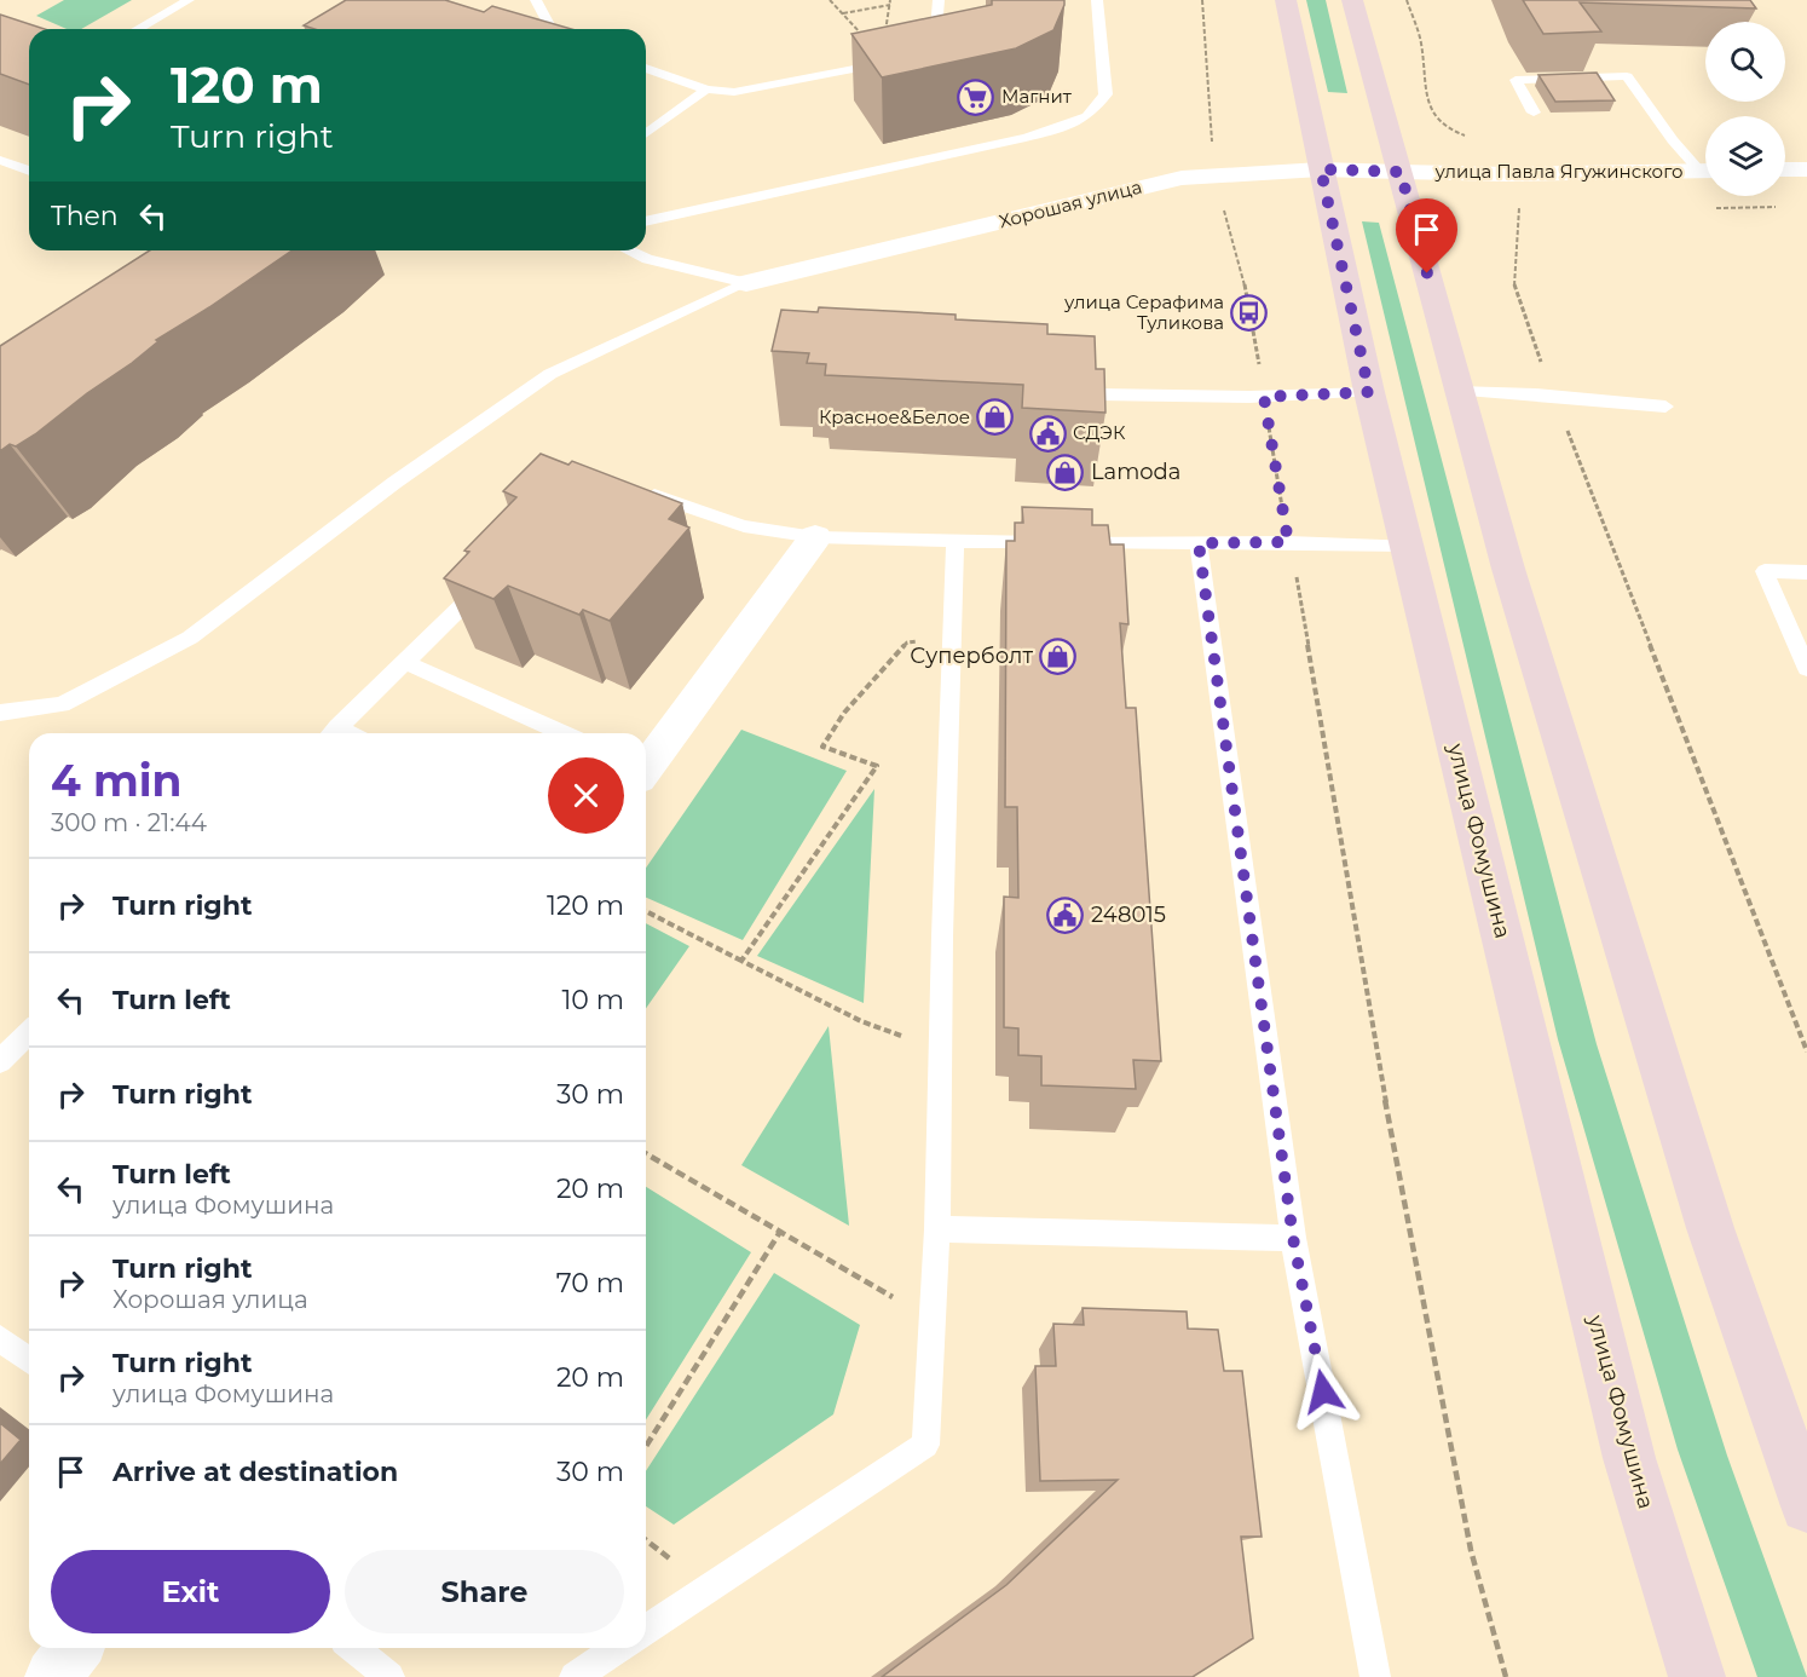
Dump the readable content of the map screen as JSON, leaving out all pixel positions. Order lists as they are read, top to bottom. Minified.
{"streets":{"main road":["улица Фомушина"],"street":["улица Павла Ягужинского","Хорошая улица"]},"crossings":[["улица Павла Ягужинского","Хорошая улица"],["Хорошая улица","улица Фомушина"]],"places":{"supermarket":["Магнит"],"bus stop":["улица Серафима Туликова"],"shop":["Красное&Белое","Lamoda","Суперболт"],"public building":["СДЭК","248015"]},"page":{"turn":["120 m","Turn right"],"then":"Then","heading":["4 min","300 m · 21:44"],"list":[{"name":"Turn right","value":"120 m"},{"name":"Turn left","value":"10 m"},{"name":"Turn right","value":"30 m"},{"name":"Turn left","note":"улица Фомушина","value":"20 m"},{"name":"Turn right","note":"Хорошая улица","value":"70 m"},{"name":"Turn right","note":"улица Фомушина","value":"20 m"},{"name":"Arrive at destination","value":"30 m"}],"buttons":["Exit","Share"]}}
